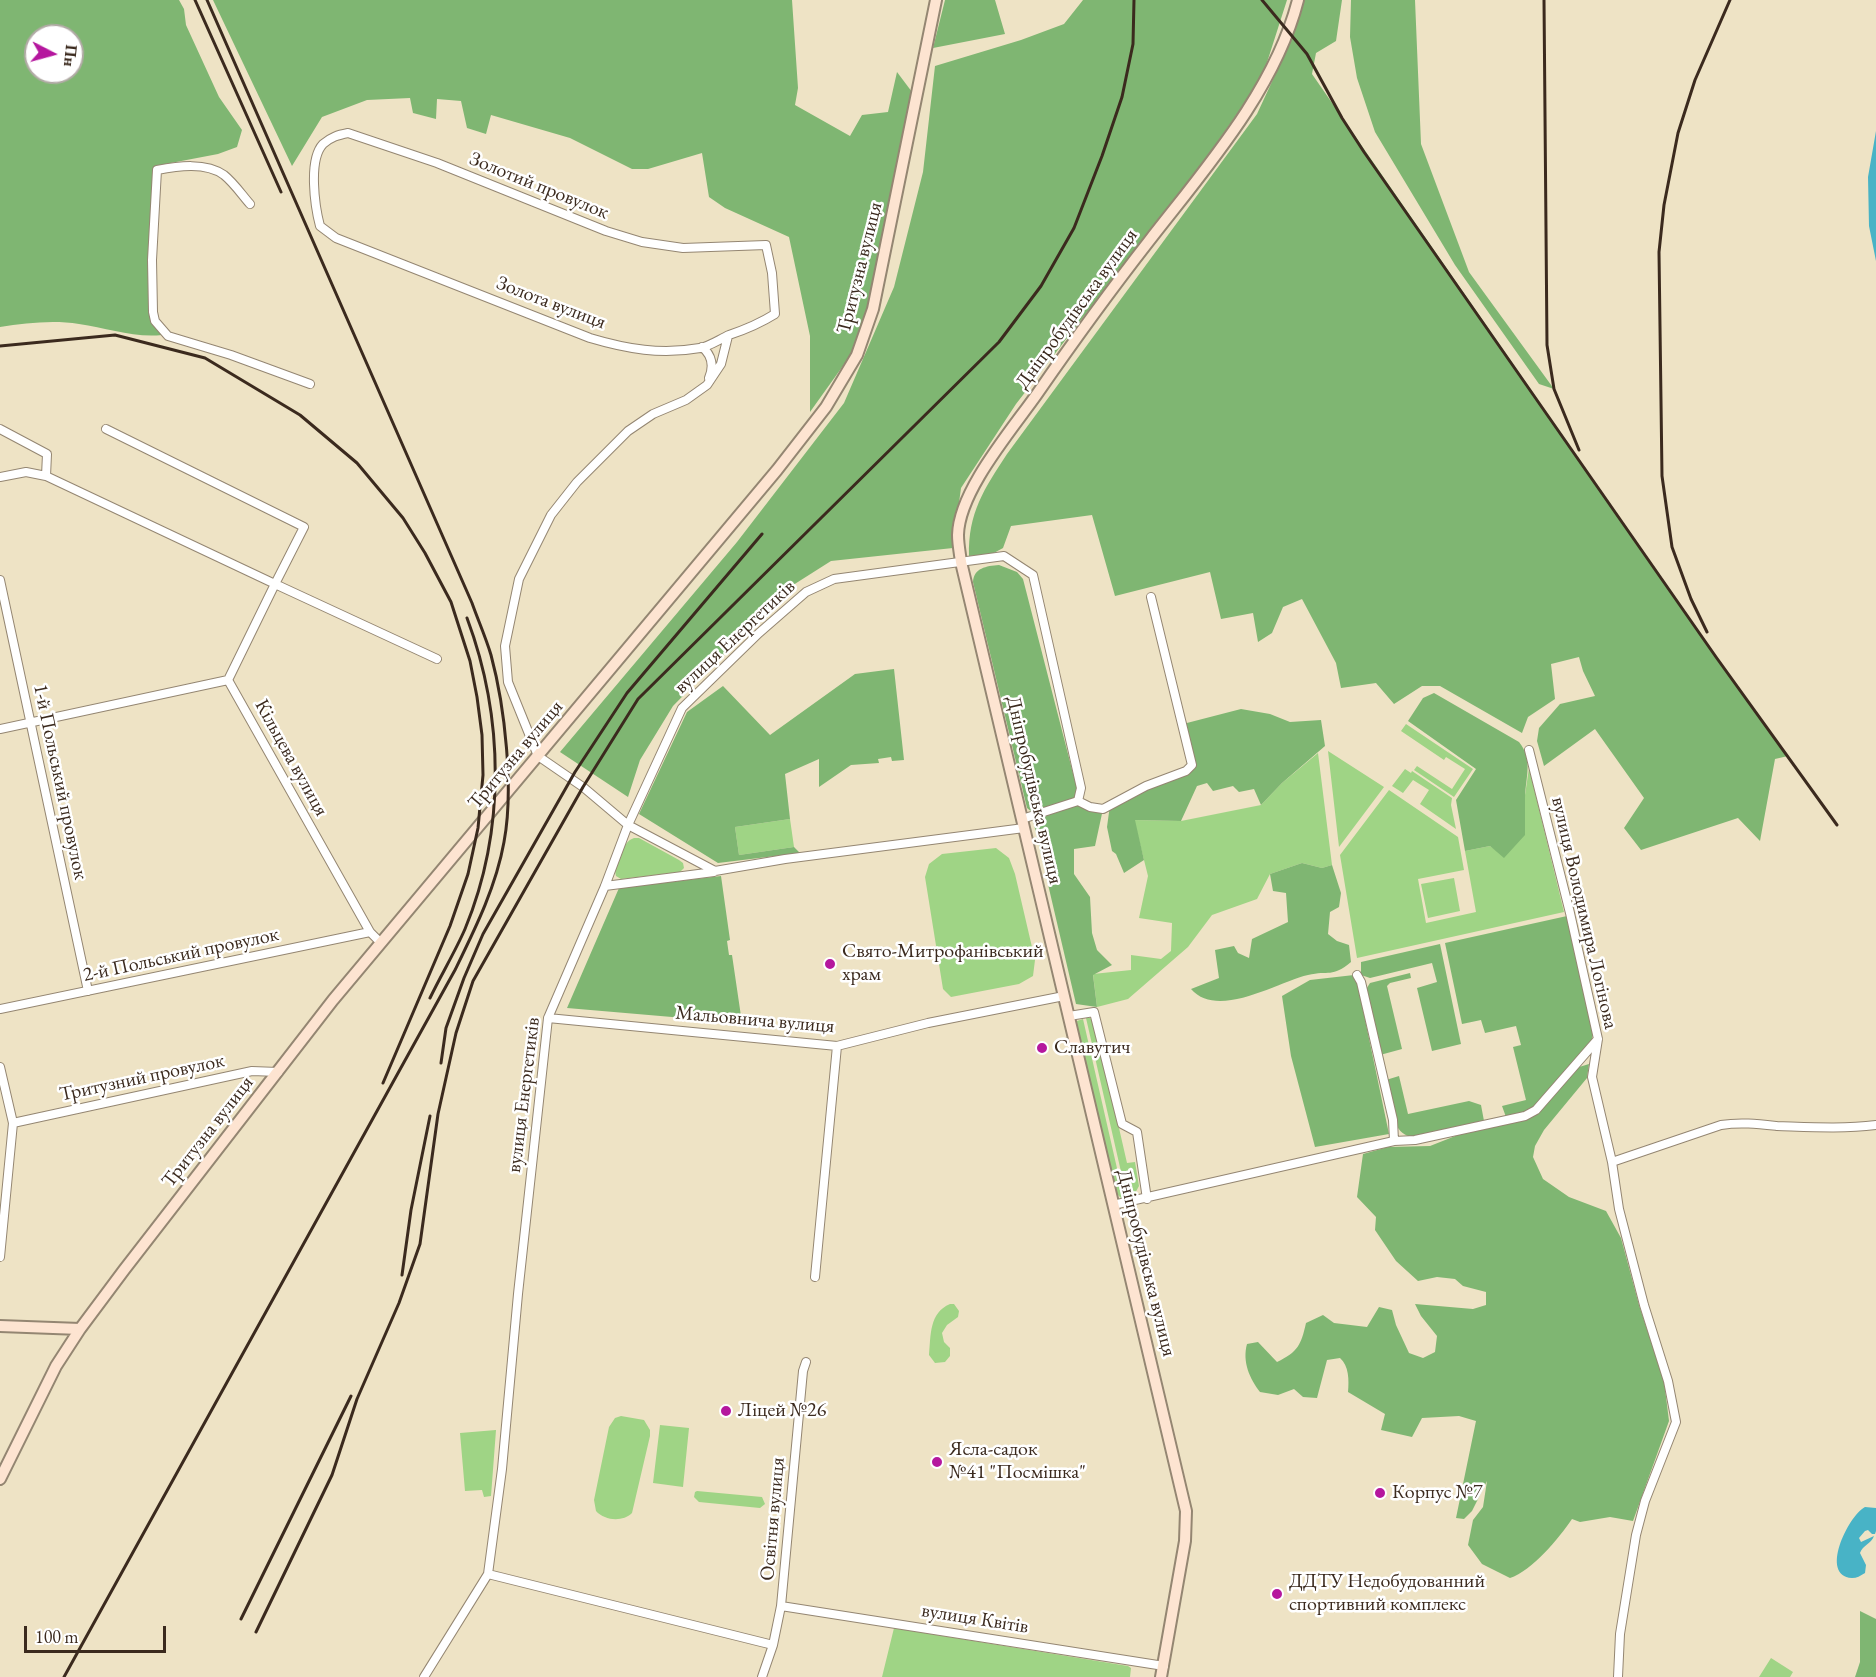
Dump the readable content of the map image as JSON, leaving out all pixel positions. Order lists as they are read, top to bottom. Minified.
{"streets":{"street":["Золотий провулок","Тритузна вулиця","Золота вулиця","Дніпробудівська вулиця","вулиця Енергетиків","Кільцева вулиця","1-й Польський провулок","вулиця Володимира Логінова","2-й Польський провулок","Мальовнича вулиця","Тритузний провулок","Освітня вулиця","вулиця Квітів"]},"crossings":[["Золотий провулок","Золота вулиця"],["Тритузна вулиця","Кільцева вулиця"],["Тритузна вулиця","Тритузний провулок"],["Дніпробудівська вулиця","вулиця Енергетиків"],["Дніпробудівська вулиця","Мальовнича вулиця"],["Дніпробудівська вулиця","вулиця Квітів"],["вулиця Енергетиків","Мальовнича вулиця"],["Кільцева вулиця","2-й Польський провулок"],["1-й Польський провулок","2-й Польський провулок"],["Освітня вулиця","вулиця Квітів"]],"places":["Свято-Митрофанівський храм","Славутич","Ліцей №26","Ясла-садок №41 \"Посмішка\"","Корпус №7","ДДТУ Недобудованний спортивний комплекс"],"scale_bar":"100 m","north":"right"}
